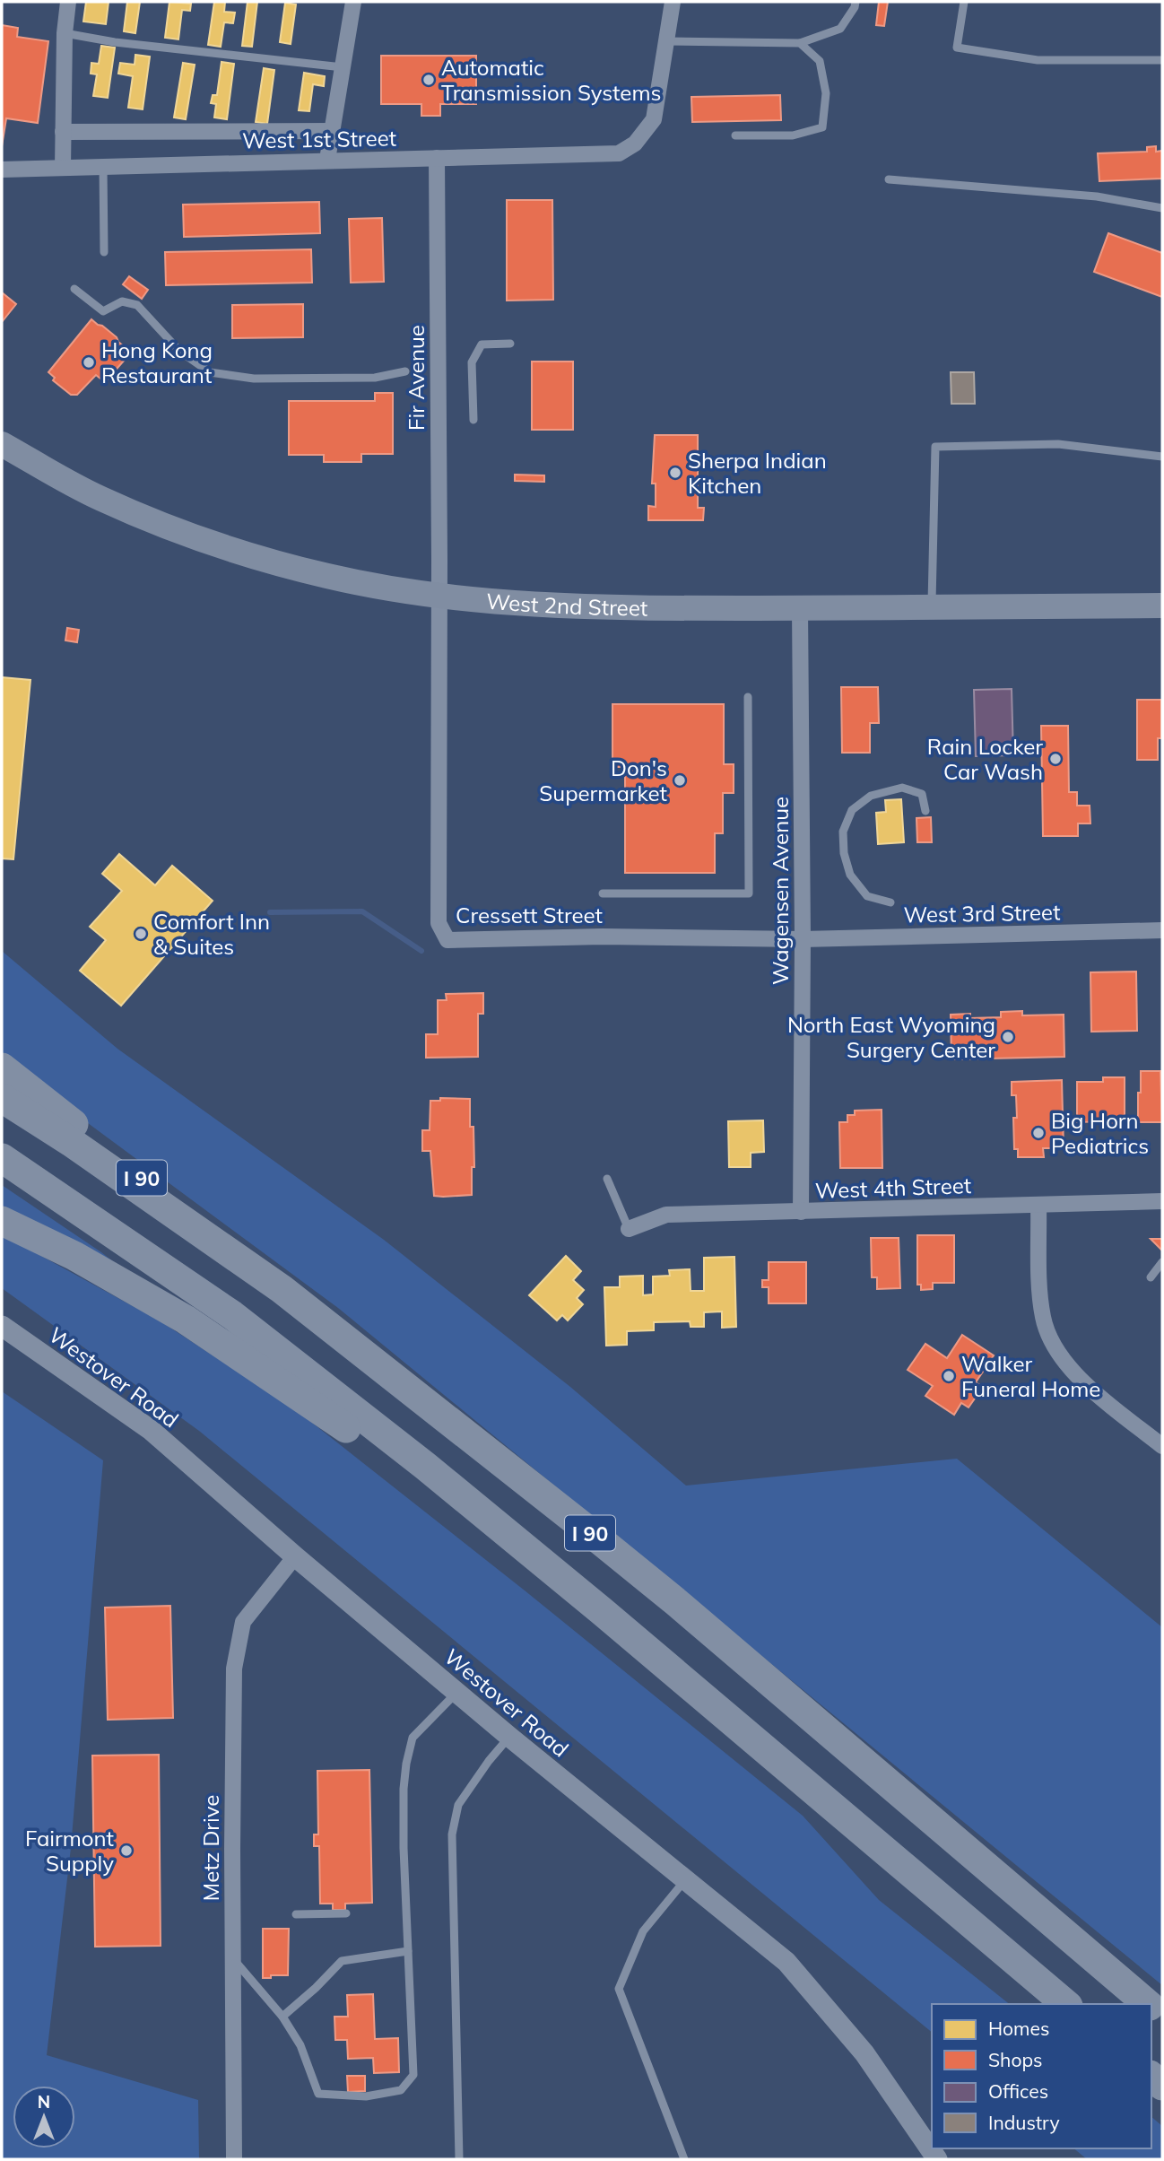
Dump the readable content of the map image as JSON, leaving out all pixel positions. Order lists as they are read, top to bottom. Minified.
{"streets":{"highway":["I 90"],"main road":["West 2nd Street"],"street":["West 1st Street","Fir Avenue","Wagensen Avenue","West 3rd Street","Cressett Street","West 4th Street","Westover Road","Metz Drive"]},"crossings":[["West 1st Street","Fir Avenue"],["Fir Avenue","West 2nd Street"],["Fir Avenue","Cressett Street"],["West 2nd Street","Wagensen Avenue"],["West 2nd Street","Cressett Street"],["Wagensen Avenue","West 3rd Street"],["Wagensen Avenue","Cressett Street"],["Wagensen Avenue","West 4th Street"],["West 3rd Street","Cressett Street"],["Westover Road","Metz Drive"]],"places":["Automatic Transmission Systems","Hong Kong Restaurant","Sherpa Indian Kitchen","Rain Locker Car Wash","Don's Supermarket","Comfort Inn & Suites","North East Wyoming Surgery Center","Big Horn Pediatrics","Walker Funeral Home","Fairmont Supply"],"legend":["Homes","Shops","Offices","Industry"],"north":"top"}
